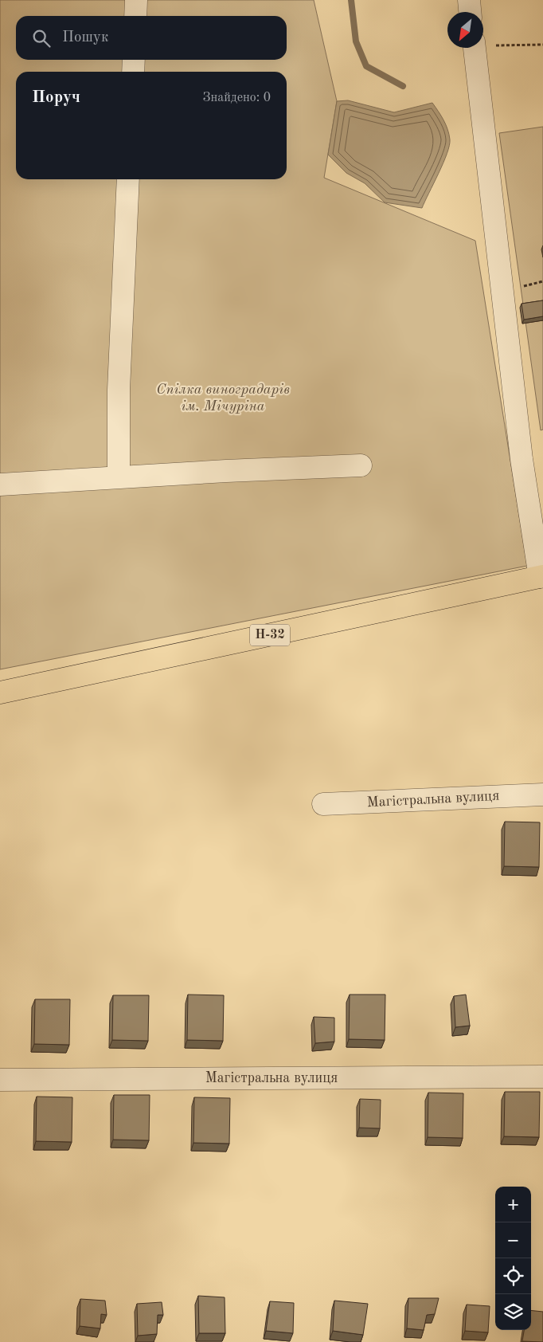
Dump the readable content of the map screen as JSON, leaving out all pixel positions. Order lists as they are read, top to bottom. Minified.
{"streets":{"main road":["Н-32"],"street":["Магістральна вулиця"]},"parks":["Спілка виноградарів ім. Мічуріна"],"north":"bottom left","page":{"search":"Пошук","heading":["Поруч","Знайдено: 0"],"map_buttons":["+","−"]}}
